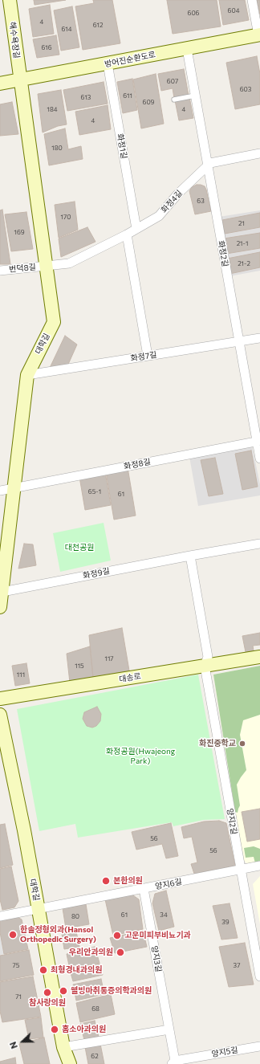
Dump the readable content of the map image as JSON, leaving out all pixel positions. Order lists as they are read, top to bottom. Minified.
{"streets":{"street":["해수욕장길","방어진순환도로","화정1길","화정4길","화정2길","번덕8길","대학길","화정7길","화정8길","화정9길","대송로","양지2길","양지6길","양지3길","양지5길"]},"crossings":[["해수욕장길","방어진순환도로"],["해수욕장길","대학길"],["방어진순환도로","화정1길"],["방어진순환도로","화정2길"],["방어진순환도로","대학길"],["화정1길","화정4길"],["화정4길","화정2길"],["화정4길","번덕8길"],["화정4길","대학길"],["화정2길","화정7길"],["화정2길","화정8길"],["번덕8길","대학길"],["대학길","화정7길"],["대학길","화정8길"],["대학길","화정9길"],["대학길","양지6길"],["대송로","양지2길"],["양지2길","양지6길"],["양지6길","양지3길"],["양지3길","양지5길"]],"parks":["대천공원","화정공원(Hwajeong Park)"],"places":["화진중학교","본한의원","한솔정형외과(Hansol Orthopedic Surgery)","고운미피부비뇨기과","우리안과의원","최형경내과의원","웰빙마취통증의학과의원","참사랑의원","홈소아과의원"],"house_numbers":["604","606","4","612","614","616","607","603","611","613","609","184","4","4","180","63","170","21","169","21-1","21-2","65-1","61","117","115","111","56","56","61","34","80","39","75","37","71","68","62"],"north":"left"}
